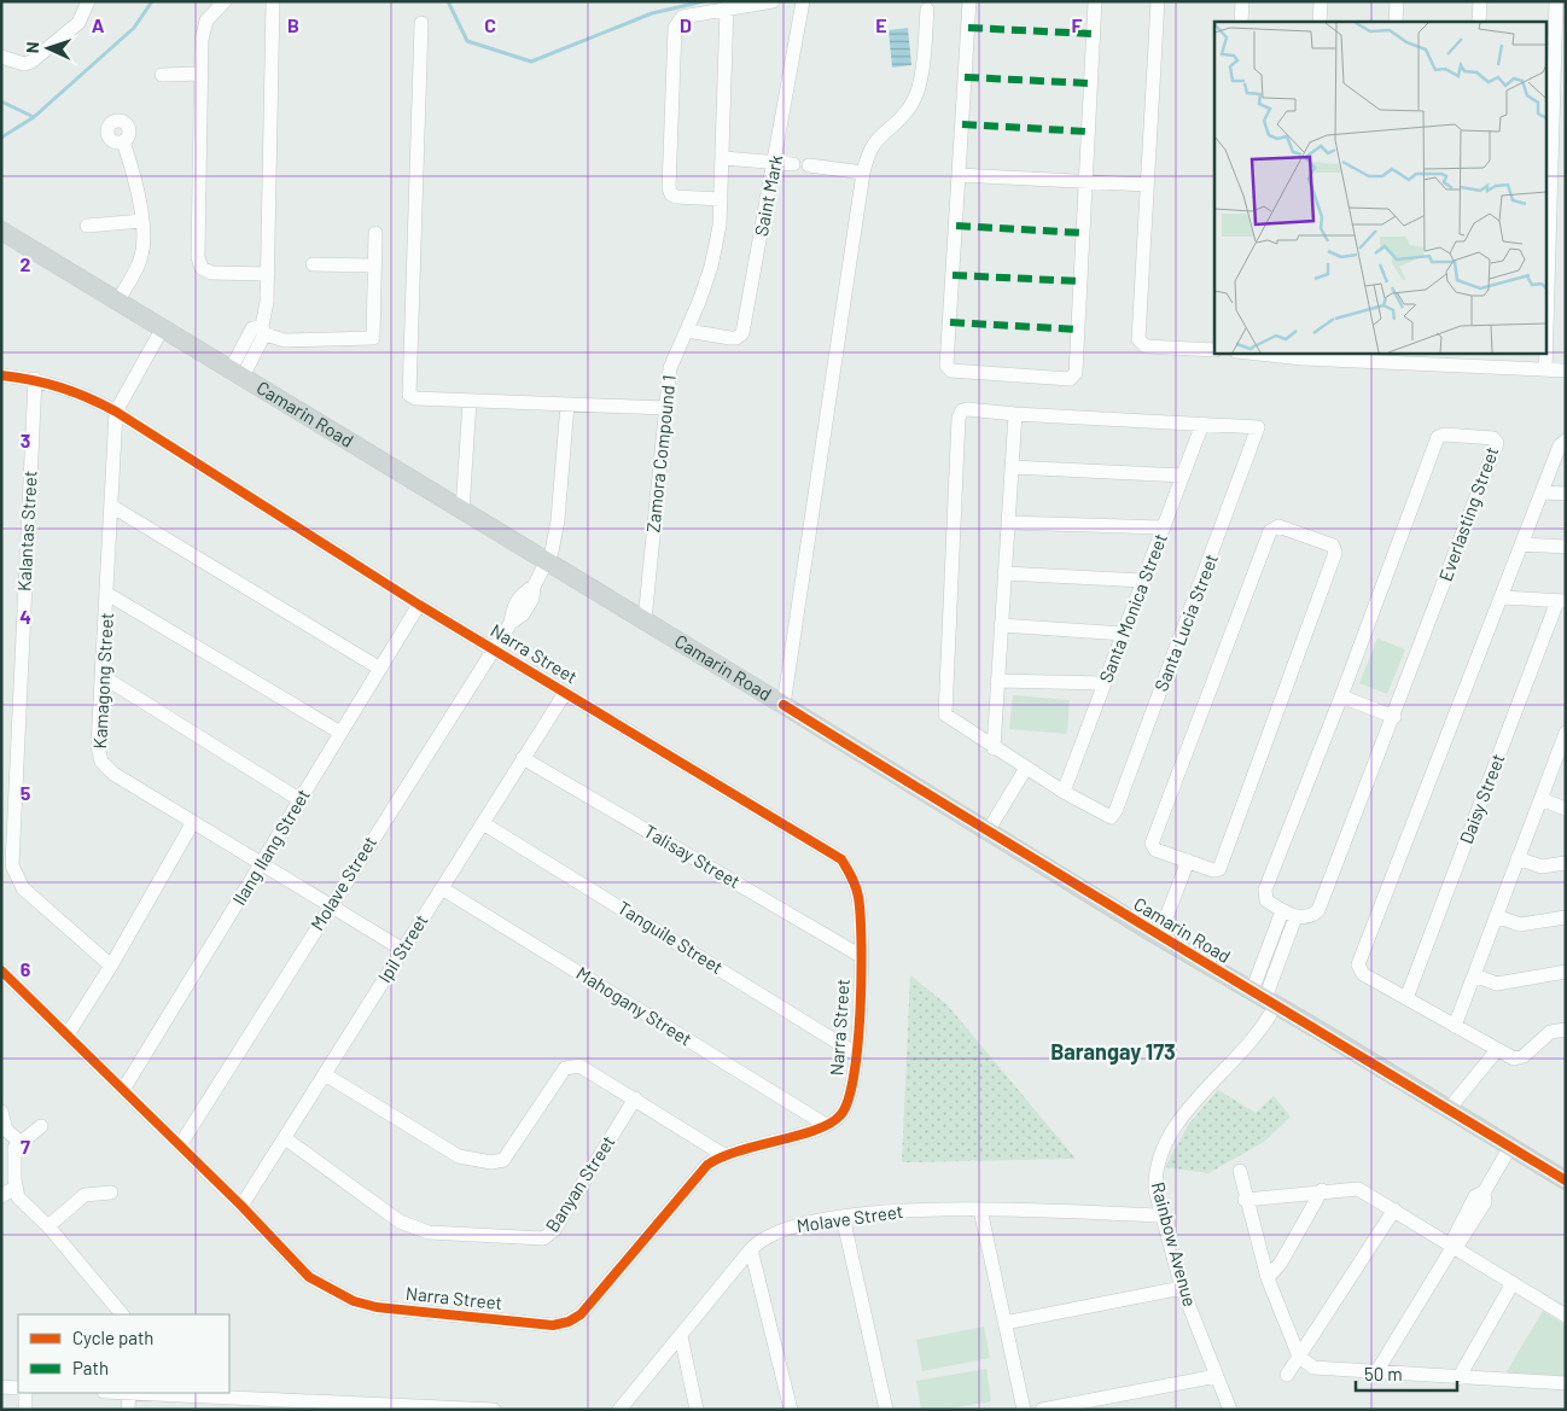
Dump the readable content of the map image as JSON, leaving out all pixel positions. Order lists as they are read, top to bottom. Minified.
{"streets":{"main road":["Camarin Road"],"street":["Saint Mark","Zamora Compound 1","Everlasting Street","Kalantas Street","Santa Monica Street","Santa Lucia Street","Narra Street","Kamagong Street","Daisy Street","Ilang Ilang Street","Talisay Street","Molave Street","Tanguile Street","Ipil Street","Mahogany Street","Banyan Street","Rainbow Avenue"]},"crossings":[["Saint Mark","Zamora Compound 1"],["Camarin Road","Zamora Compound 1"],["Camarin Road","Kamagong Street"],["Camarin Road","Molave Street"],["Camarin Road","Rainbow Avenue"],["Kalantas Street","Narra Street"],["Santa Monica Street","Santa Lucia Street"],["Narra Street","Kamagong Street"],["Narra Street","Ilang Ilang Street"],["Narra Street","Talisay Street"],["Narra Street","Molave Street"],["Narra Street","Tanguile Street"],["Narra Street","Ipil Street"],["Narra Street","Mahogany Street"],["Kamagong Street","Ilang Ilang Street"],["Kamagong Street","Molave Street"],["Kamagong Street","Ipil Street"],["Talisay Street","Ipil Street"],["Molave Street","Rainbow Avenue"],["Tanguile Street","Ipil Street"],["Ipil Street","Mahogany Street"],["Ipil Street","Banyan Street"]],"districts":["Barangay 173"],"legend":["Cycle path","Path"],"scale_bar":"50 m","north":"left","grid":{"columns":["A","B","C","D","E","F"],"rows":["2","3","4","5","6","7"]}}
